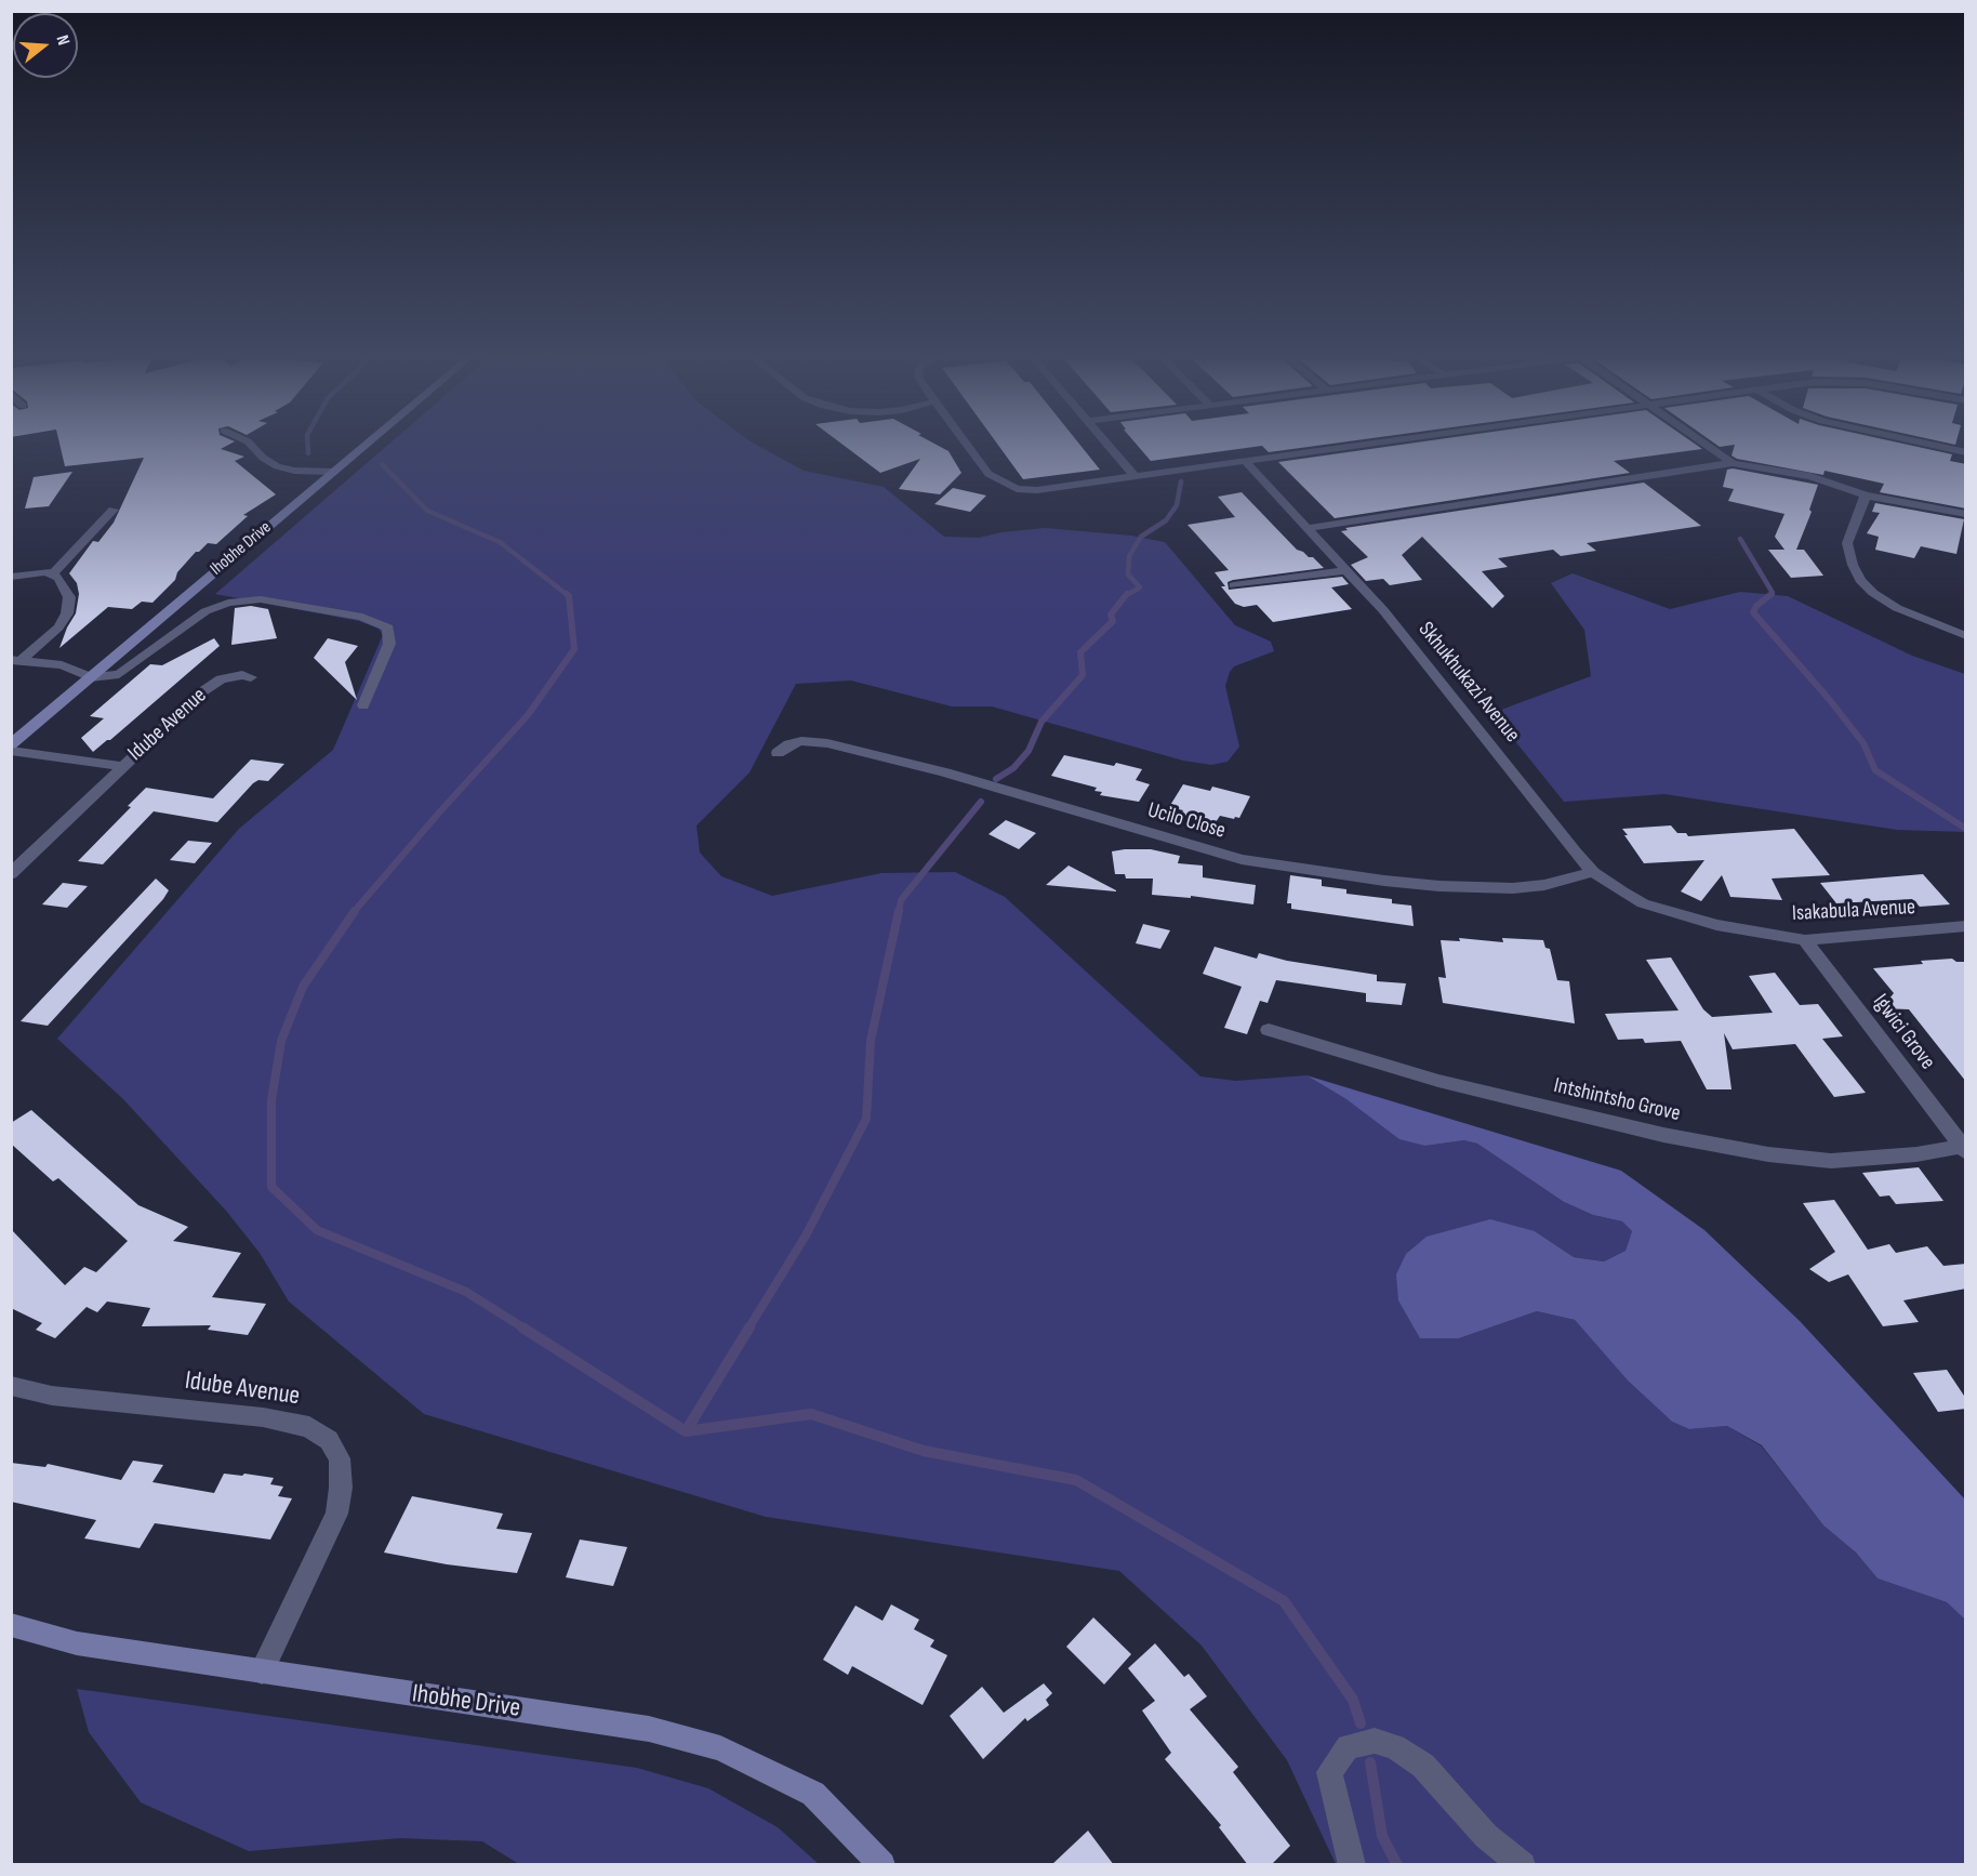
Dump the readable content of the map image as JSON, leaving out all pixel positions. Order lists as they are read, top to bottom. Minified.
{"streets":{"street":["Ihobhe Drive","Skhukhukazi Avenue","Idube Avenue","Ucilo Close","Isakabula Avenue","Igwici Grove","Intshintsho Grove"]},"crossings":[["Ihobhe Drive","Idube Avenue"],["Skhukhukazi Avenue","Ucilo Close"],["Skhukhukazi Avenue","Isakabula Avenue"],["Isakabula Avenue","Igwici Grove"],["Igwici Grove","Intshintsho Grove"]],"north":"right"}
